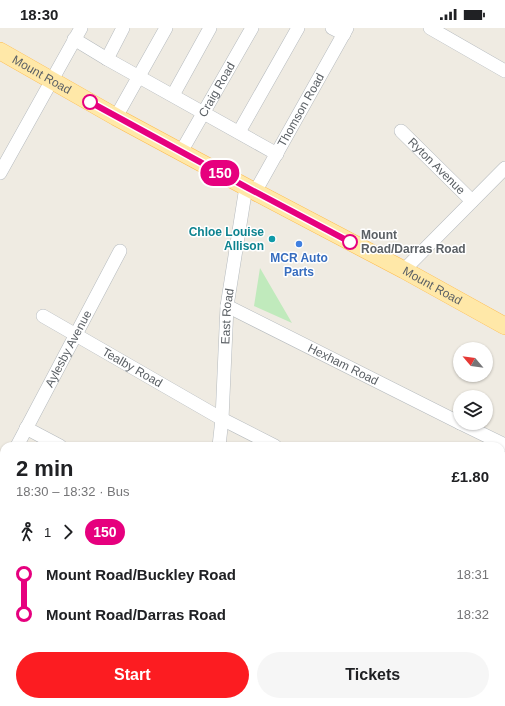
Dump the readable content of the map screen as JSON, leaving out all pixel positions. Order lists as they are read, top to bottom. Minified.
{"streets":{"main road":["Mount Road"],"street":["Craig Road","Thomson Road","Ryton Avenue","East Road","Aylesby Avenue","Hexham Road","Tealby Road"]},"crossings":[["Mount Road","Craig Road"],["Mount Road","Thomson Road"],["Mount Road","East Road"],["Thomson Road","East Road"],["East Road","Hexham Road"],["East Road","Tealby Road"],["Aylesby Avenue","Tealby Road"]],"places":["Chloe Louise Allison","Mount Road/Darras Road","MCR Auto Parts"],"lines":["bus line 150"],"north":"top left","page":{"status":"18:30","on_map":"150","heading":["2 min","18:30 – 18:32 · Bus","£1.80"],"legs":["1","150"],"list":[{"name":"Mount Road/Buckley Road","value":"18:31"},{"name":"Mount Road/Darras Road","value":"18:32"}],"buttons":["Start","Tickets"]}}
